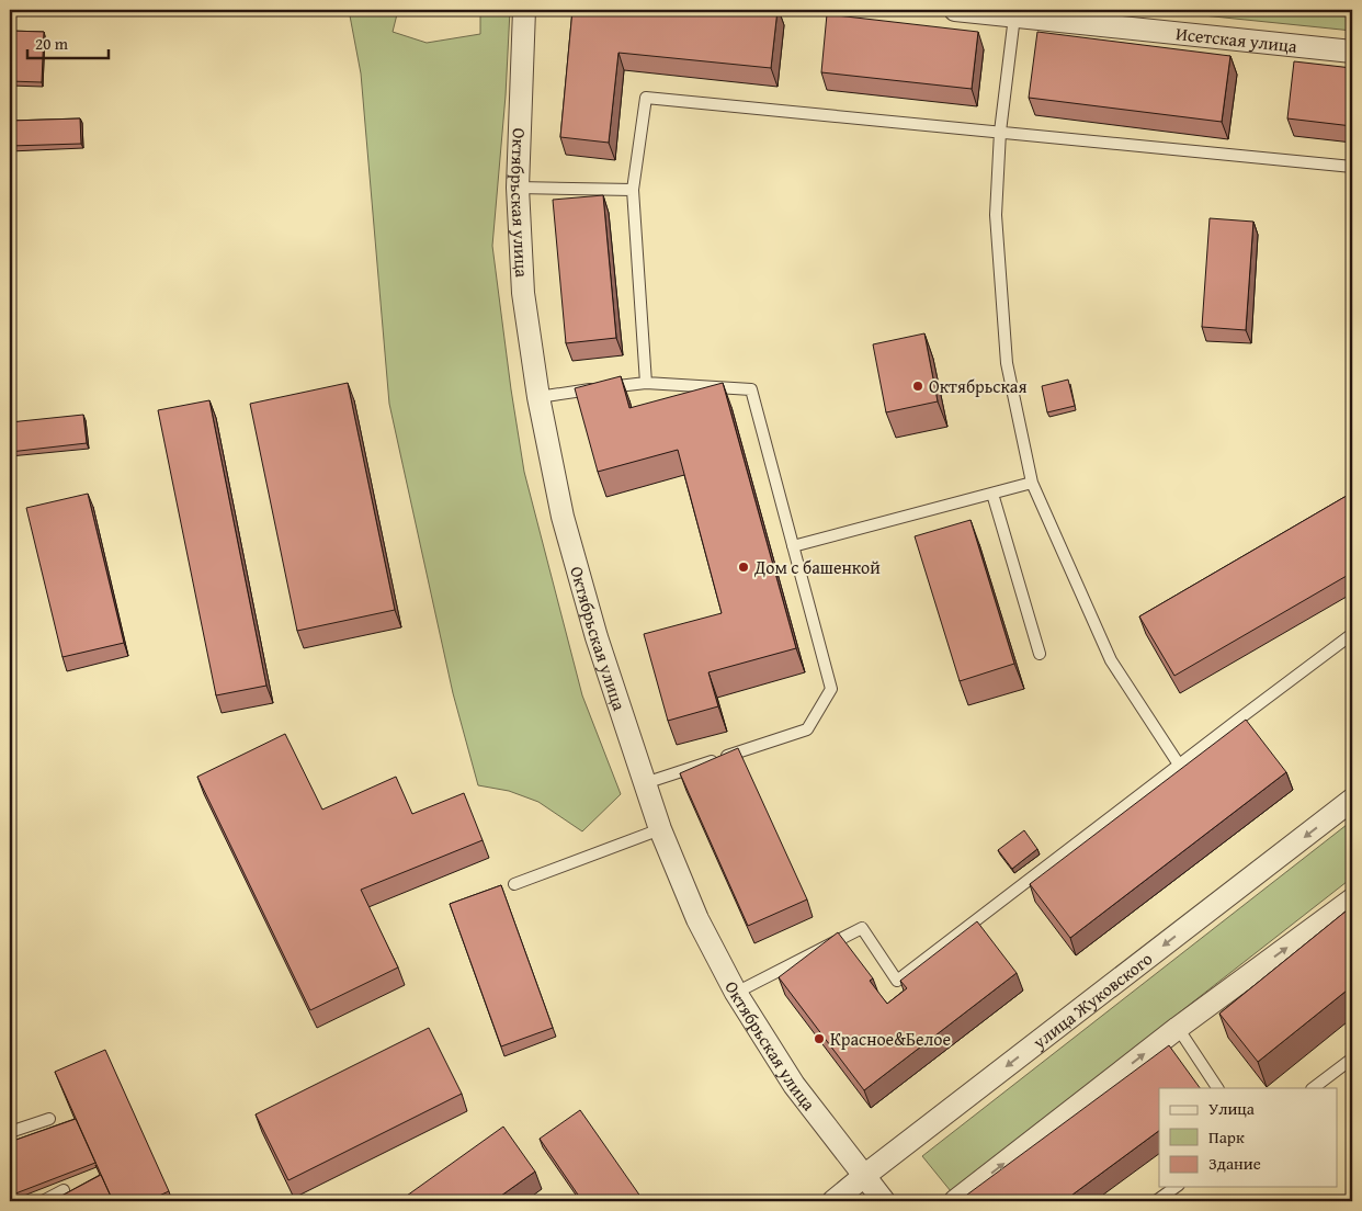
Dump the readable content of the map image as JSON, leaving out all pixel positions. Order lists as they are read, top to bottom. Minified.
{"streets":{"street":["Исетская улица","Октябрьская улица","улица Жуковского"]},"crossings":[["Октябрьская улица","улица Жуковского"]],"places":["Октябрьская","Дом с башенкой","Красное&Белое"],"legend":["Улица","Парк","Здание"],"scale_bar":"20 m"}
